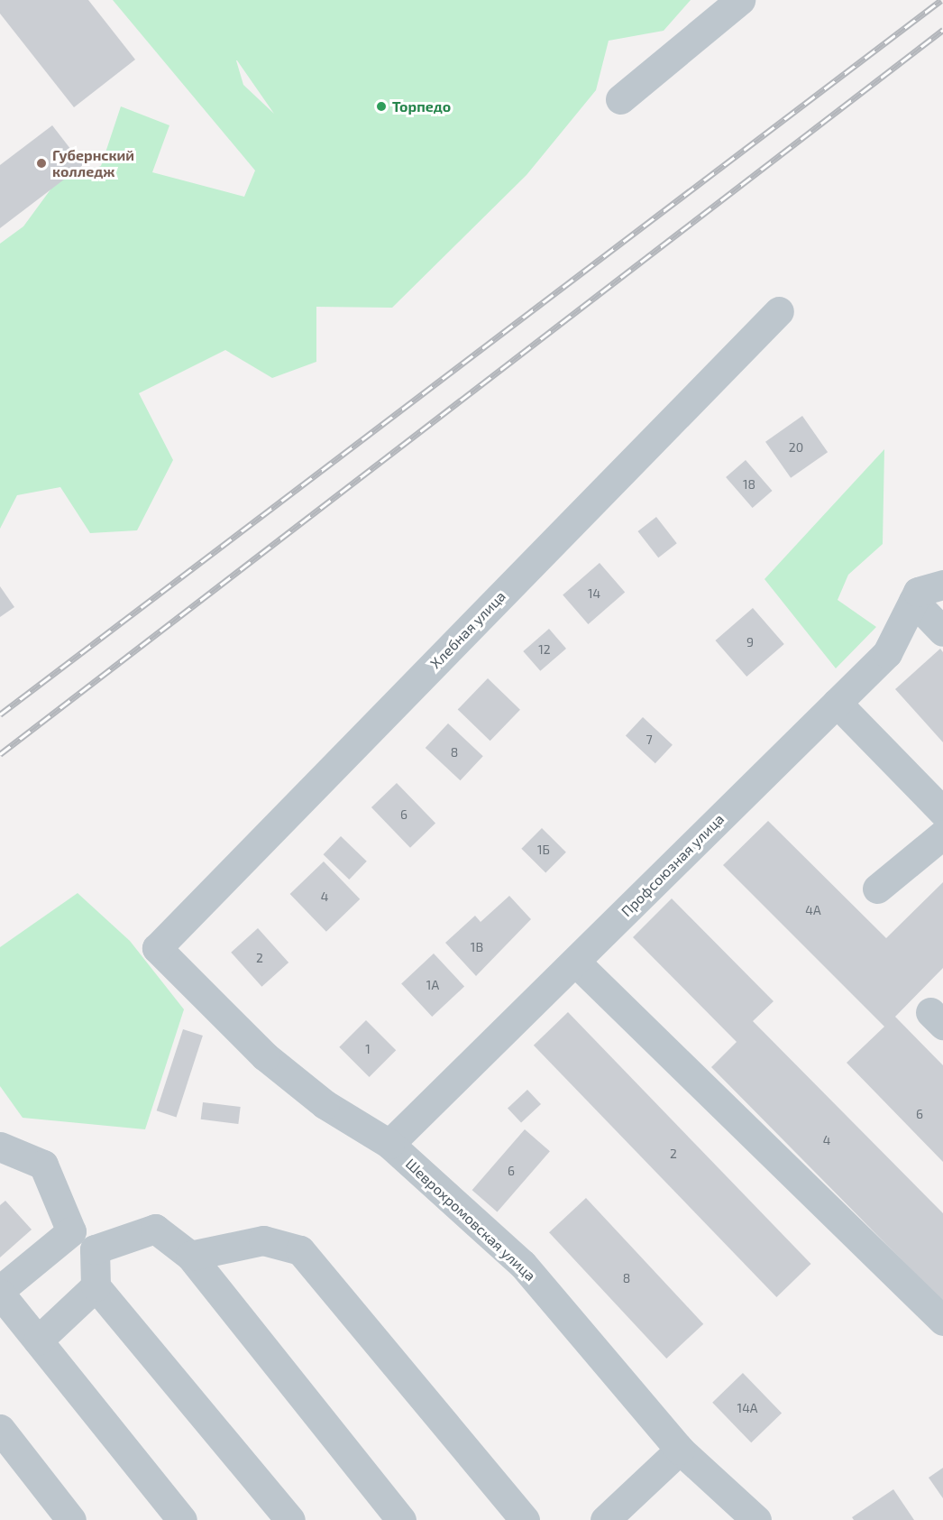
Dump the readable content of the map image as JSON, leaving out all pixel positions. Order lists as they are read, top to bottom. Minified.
{"streets":{"street":["Хлебная улица","Профсоюзная улица","Шеврохромовская улица"]},"crossings":[["Хлебная улица","Шеврохромовская улица"],["Профсоюзная улица","Шеврохромовская улица"]],"places":["Торпедо","Губернский колледж"],"house_numbers":["20","18","14","9","12","7","8","6","1Б","4","4А","1В","2","1А","1","6","4","2","6","8","14А"]}
